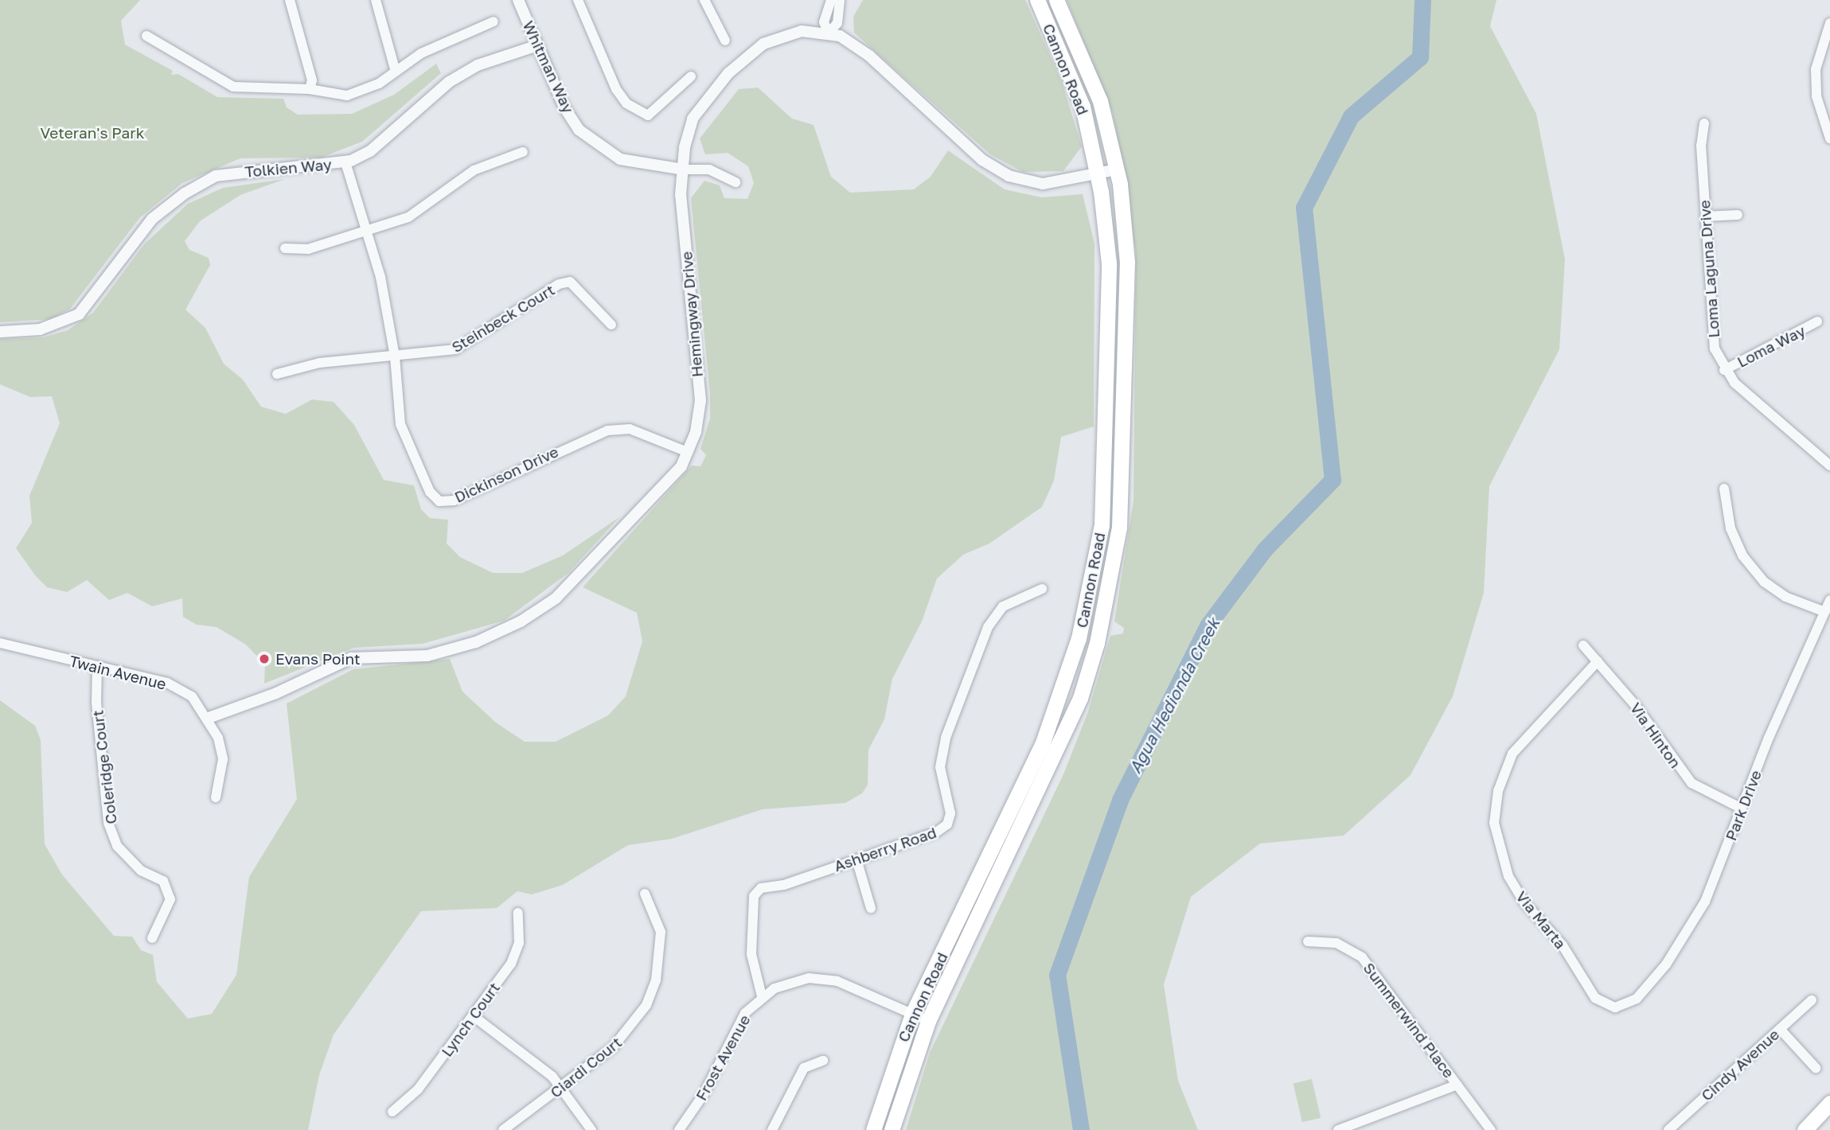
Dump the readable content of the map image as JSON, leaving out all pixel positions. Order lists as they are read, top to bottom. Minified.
{"streets":{"main road":["Cannon Road"],"street":["Whitman Way","Tolkien Way","Loma Laguna Drive","Hemingway Drive","Steinbeck Court","Loma Way","Dickinson Drive","Twain Avenue","Via Hinton","Coleridge Court","Park Drive","Ashberry Road","Via Marta","Lynch Court","Summerwind Place","Frost Avenue","Cindy Avenue","Ciardi Court"]},"crossings":[["Whitman Way","Tolkien Way"],["Whitman Way","Hemingway Drive"],["Cannon Road","Hemingway Drive"],["Cannon Road","Frost Avenue"],["Tolkien Way","Dickinson Drive"],["Loma Laguna Drive","Loma Way"],["Hemingway Drive","Dickinson Drive"],["Hemingway Drive","Twain Avenue"],["Steinbeck Court","Dickinson Drive"],["Twain Avenue","Coleridge Court"],["Via Hinton","Park Drive"],["Via Hinton","Via Marta"],["Park Drive","Via Marta"],["Ashberry Road","Frost Avenue"]],"water":["Agua Hedionda Creek"],"parks":["Veteran's Park"],"places":["Evans Point"]}
